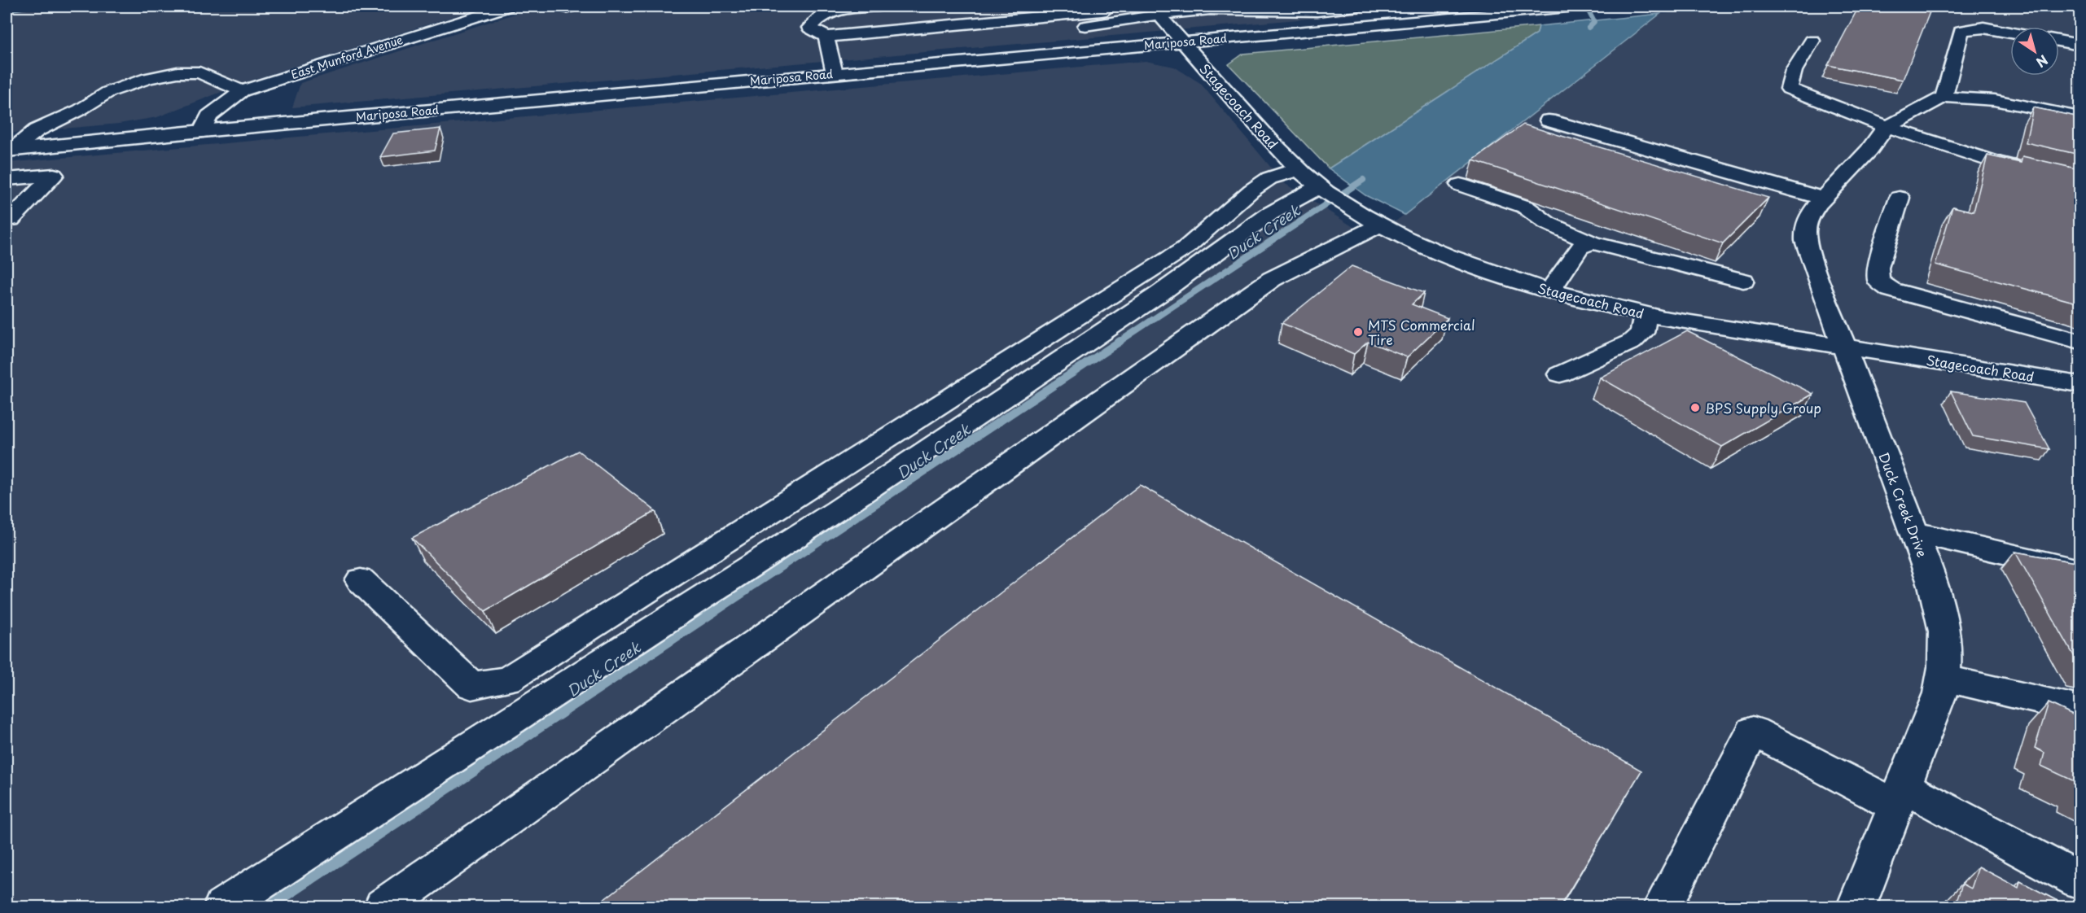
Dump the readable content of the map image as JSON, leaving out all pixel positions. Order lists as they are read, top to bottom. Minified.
{"streets":{"street":["Mariposa Road","East Munford Avenue","Stagecoach Road","Duck Creek Drive"]},"crossings":[["Mariposa Road","East Munford Avenue"],["Mariposa Road","Stagecoach Road"],["Stagecoach Road","Duck Creek Drive"]],"water":["Duck Creek"],"places":["MTS Commercial Tire","BPS Supply Group"],"north":"bottom right"}
